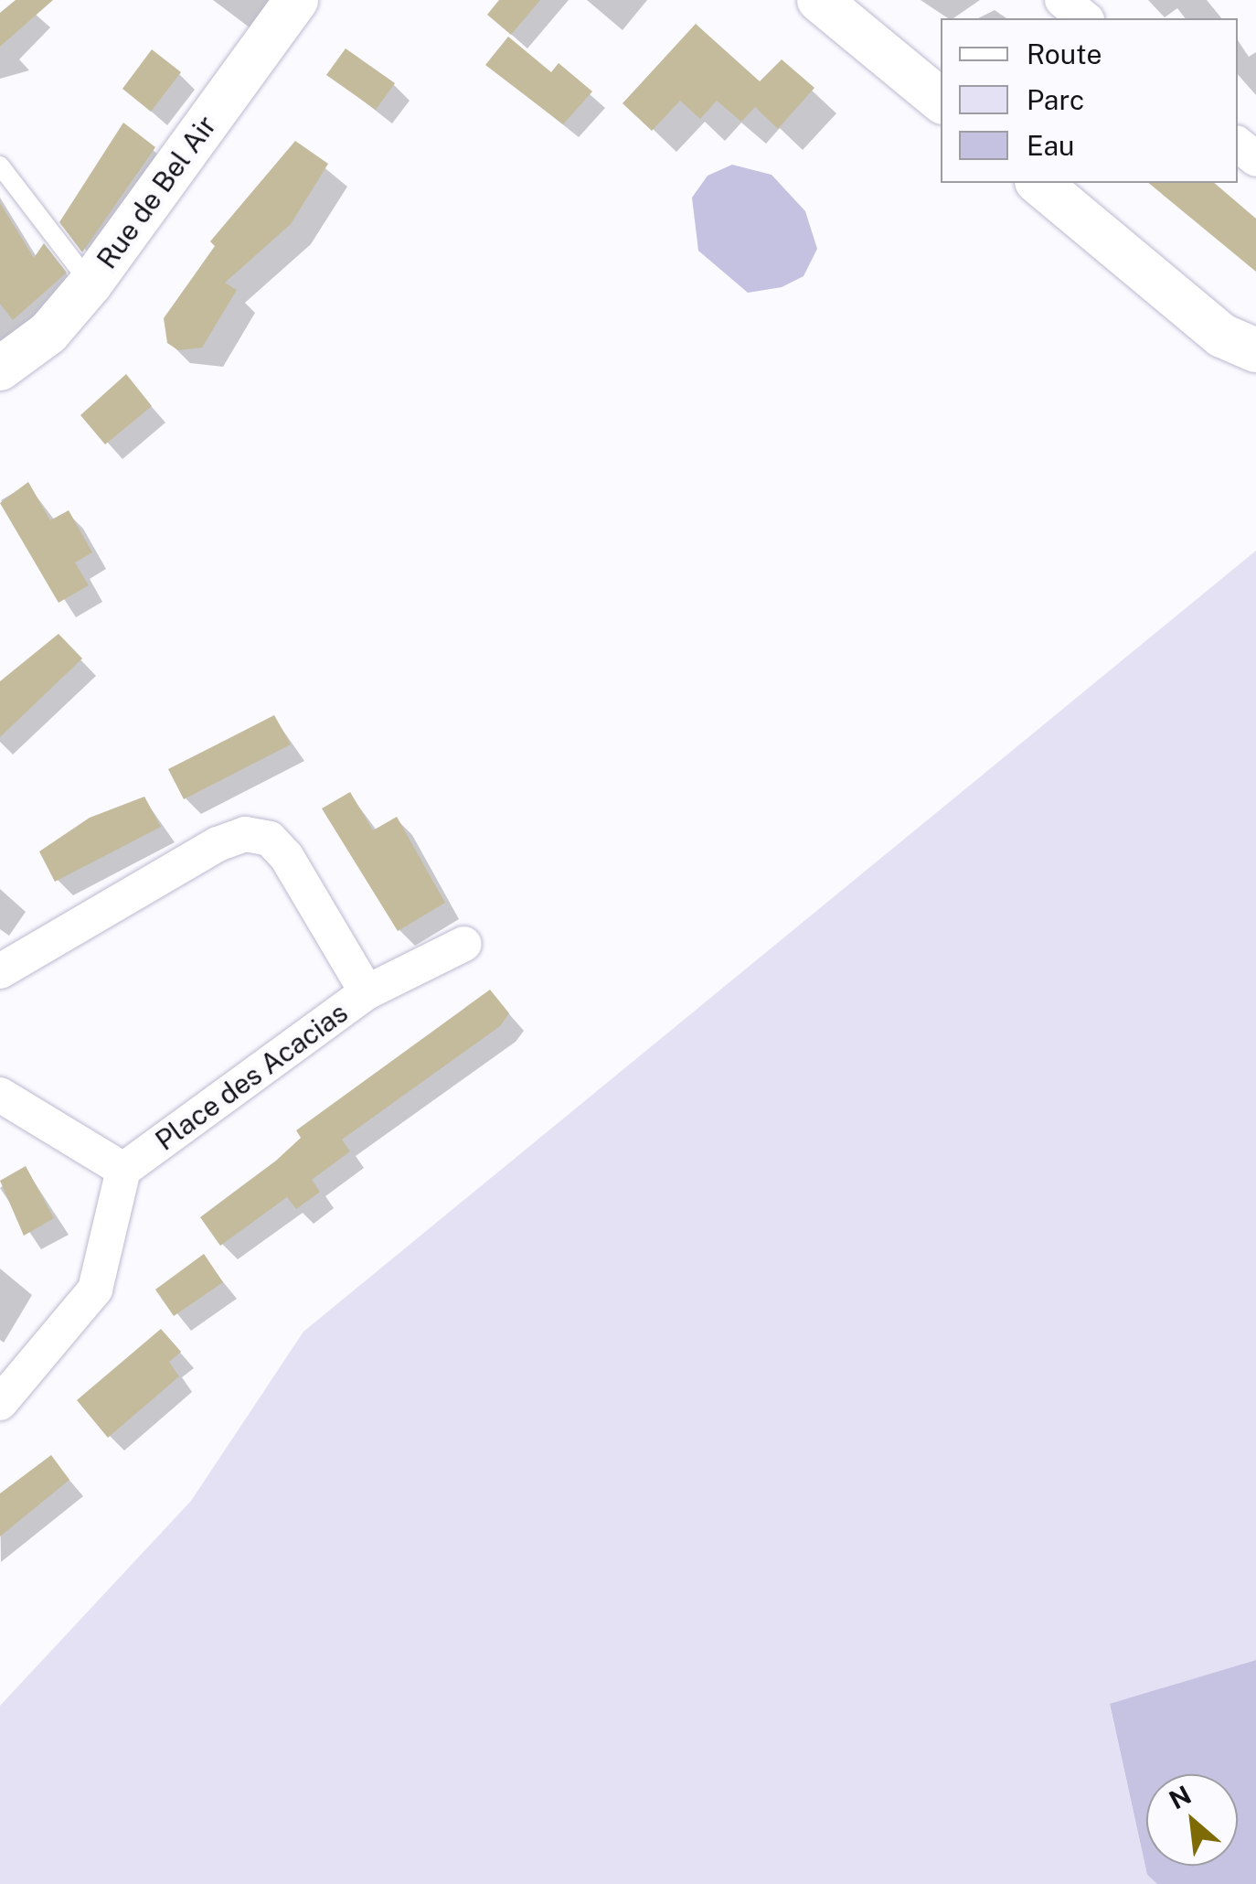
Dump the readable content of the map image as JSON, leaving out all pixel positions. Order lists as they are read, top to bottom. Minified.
{"streets":{"street":["Rue de Bel Air","Place des Acacias"]},"legend":["Route","Parc","Eau"],"north":"top left"}
